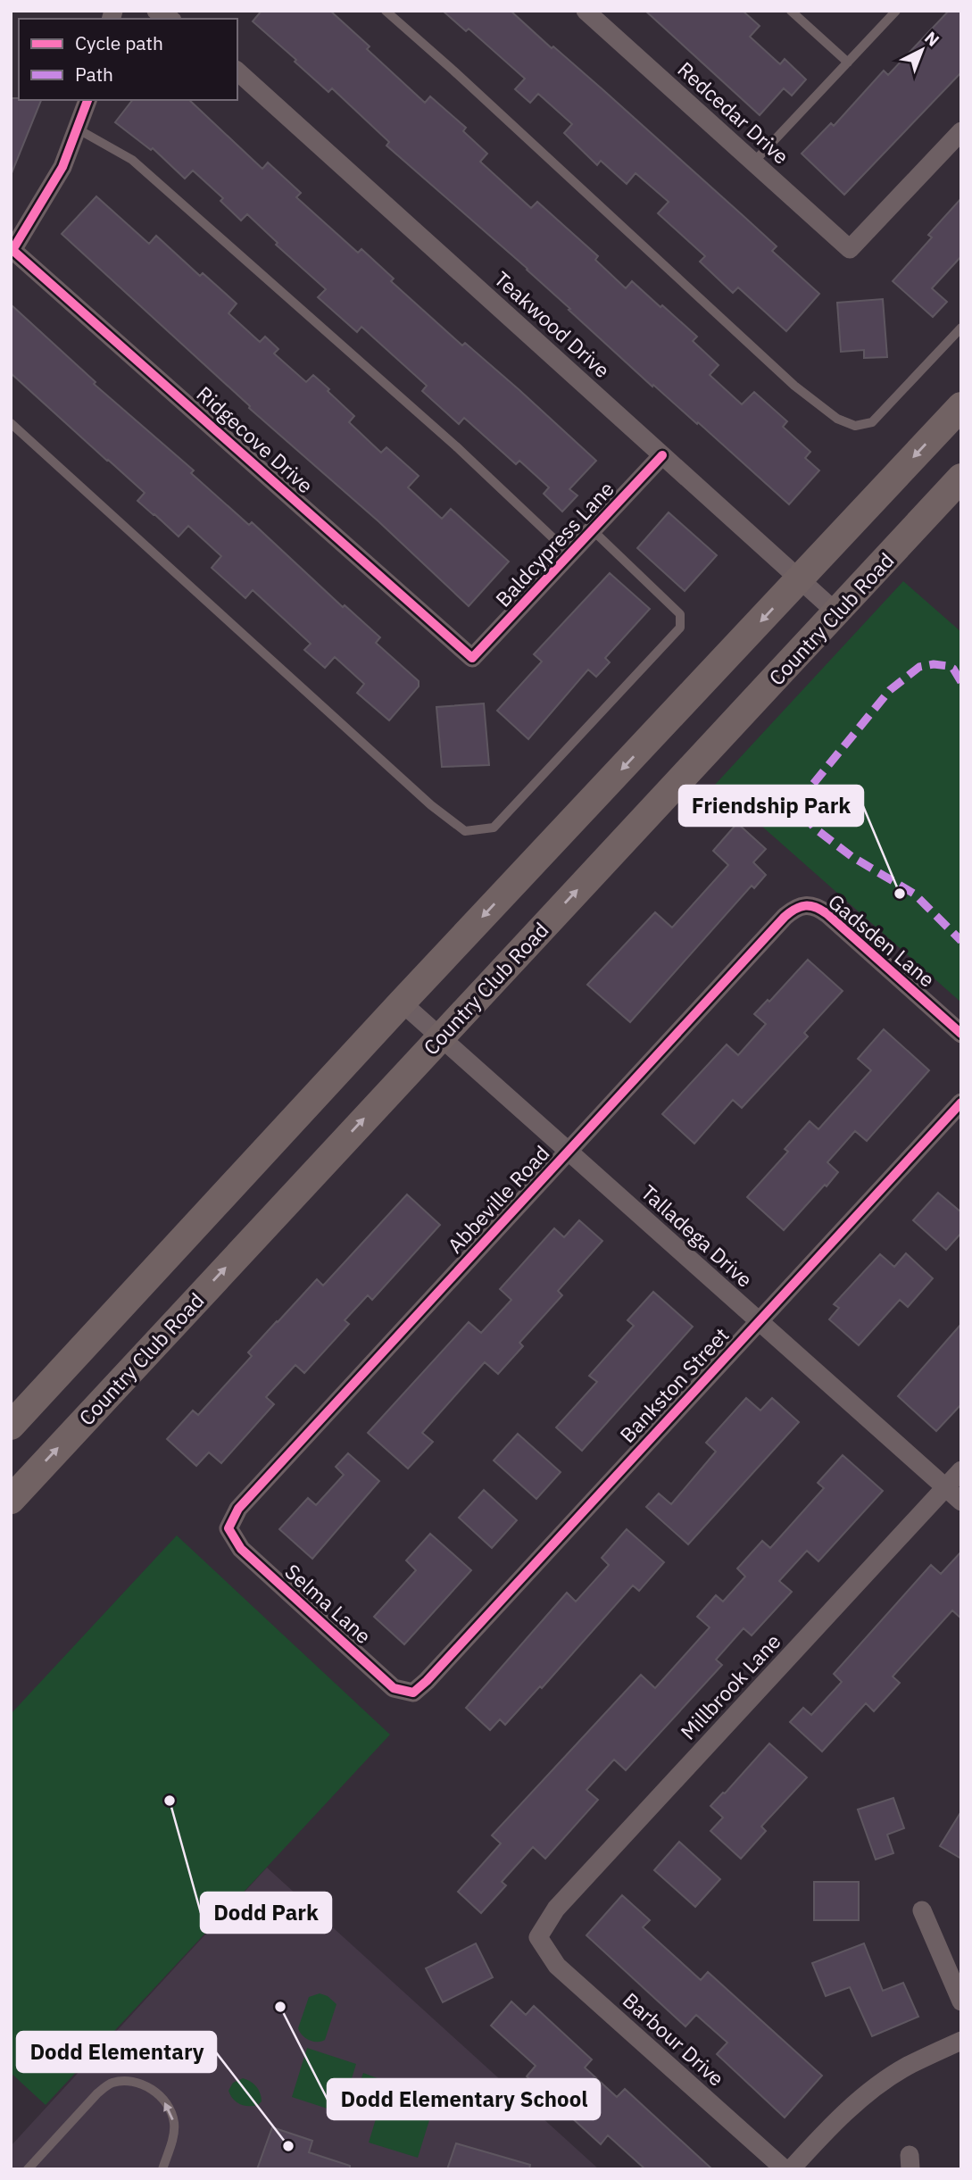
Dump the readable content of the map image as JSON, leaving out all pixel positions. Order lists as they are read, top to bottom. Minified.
{"streets":{"main road":["Country Club Road"],"street":["Redcedar Drive","Teakwood Drive","Ridgecove Drive","Baldcypress Lane","Gadsden Lane","Abbeville Road","Talladega Drive","Bankston Street","Selma Lane","Millbrook Lane","Barbour Drive"]},"crossings":[["Teakwood Drive","Baldcypress Lane"],["Teakwood Drive","Country Club Road"],["Ridgecove Drive","Baldcypress Lane"],["Country Club Road","Talladega Drive"],["Gadsden Lane","Abbeville Road"],["Abbeville Road","Talladega Drive"],["Abbeville Road","Selma Lane"],["Talladega Drive","Bankston Street"],["Talladega Drive","Millbrook Lane"],["Bankston Street","Selma Lane"],["Millbrook Lane","Barbour Drive"]],"places":["Friendship Park","Dodd Park","Dodd Elementary School","Dodd Elementary"],"legend":["Cycle path","Path"],"north":"top right"}
